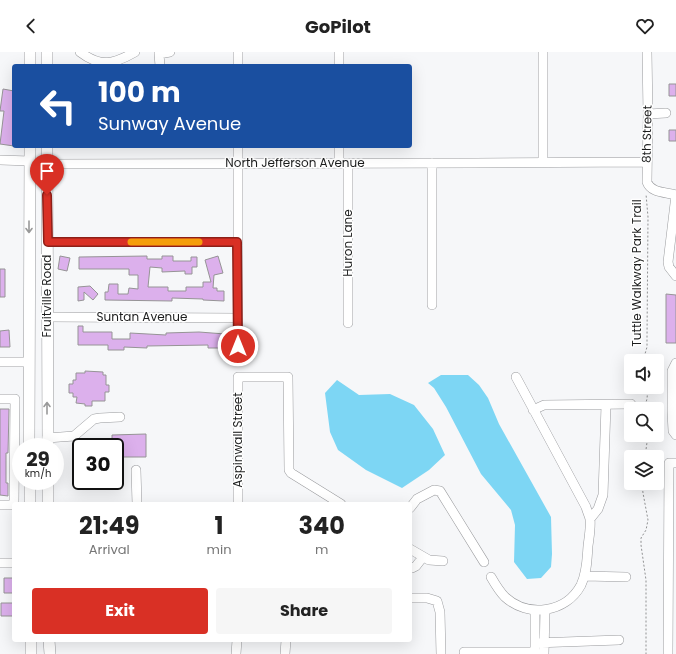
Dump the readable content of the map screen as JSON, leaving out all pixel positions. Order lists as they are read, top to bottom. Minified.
{"streets":{"main road":["Fruitville Road"],"street":["8th Street","North Jefferson Avenue","Huron Lane","Suntan Avenue","Aspinwall Street"],"path":["Tuttle Walkway Park Trail"]},"crossings":[["8th Street","North Jefferson Avenue"],["8th Street","Tuttle Walkway Park Trail"],["North Jefferson Avenue","Huron Lane"],["North Jefferson Avenue","Fruitville Road"],["Fruitville Road","Suntan Avenue"]],"page":{"header":"GoPilot","turn":["100 m","Sunway Avenue"],"speed":"29 km/h","limit":"30","eta":["21:49","Arrival","1","min","340","m"],"buttons":["Exit","Share"]}}
